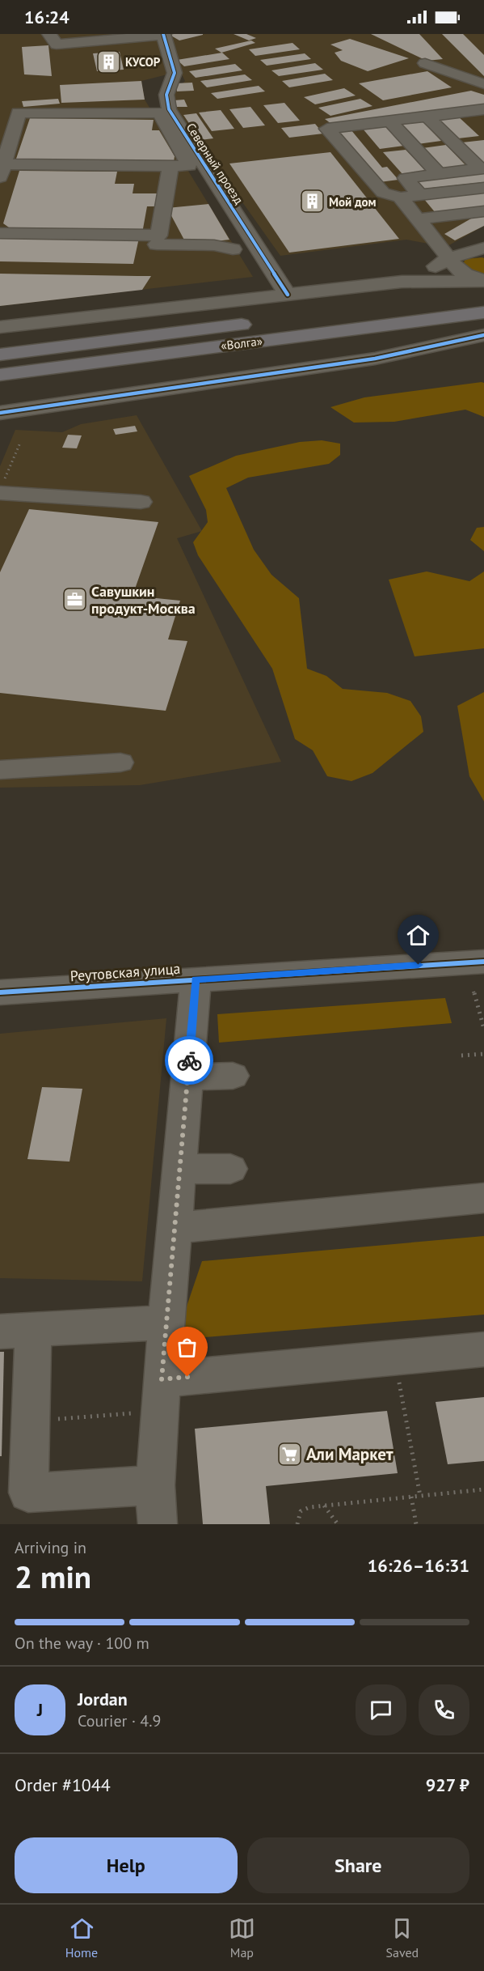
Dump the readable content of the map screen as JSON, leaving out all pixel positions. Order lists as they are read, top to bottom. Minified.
{"streets":{"highway":["«Волга»"],"street":["Северный проезд","Реутовская улица"]},"places":{"building":["КУСОР","Мой дом"],"office":["Савушкин продукт-Москва"],"supermarket":["Али Маркет"]},"page":{"status":"16:24","heading":["2 min","Arriving in","16:26–16:31"],"panel":["Jordan","Courier · 4.9","Order #1044","927 ₽"],"bar":"On the way · 100 m","round":"J","buttons":["Help","Share"],"tabs":["Home","Map","Saved"]}}
